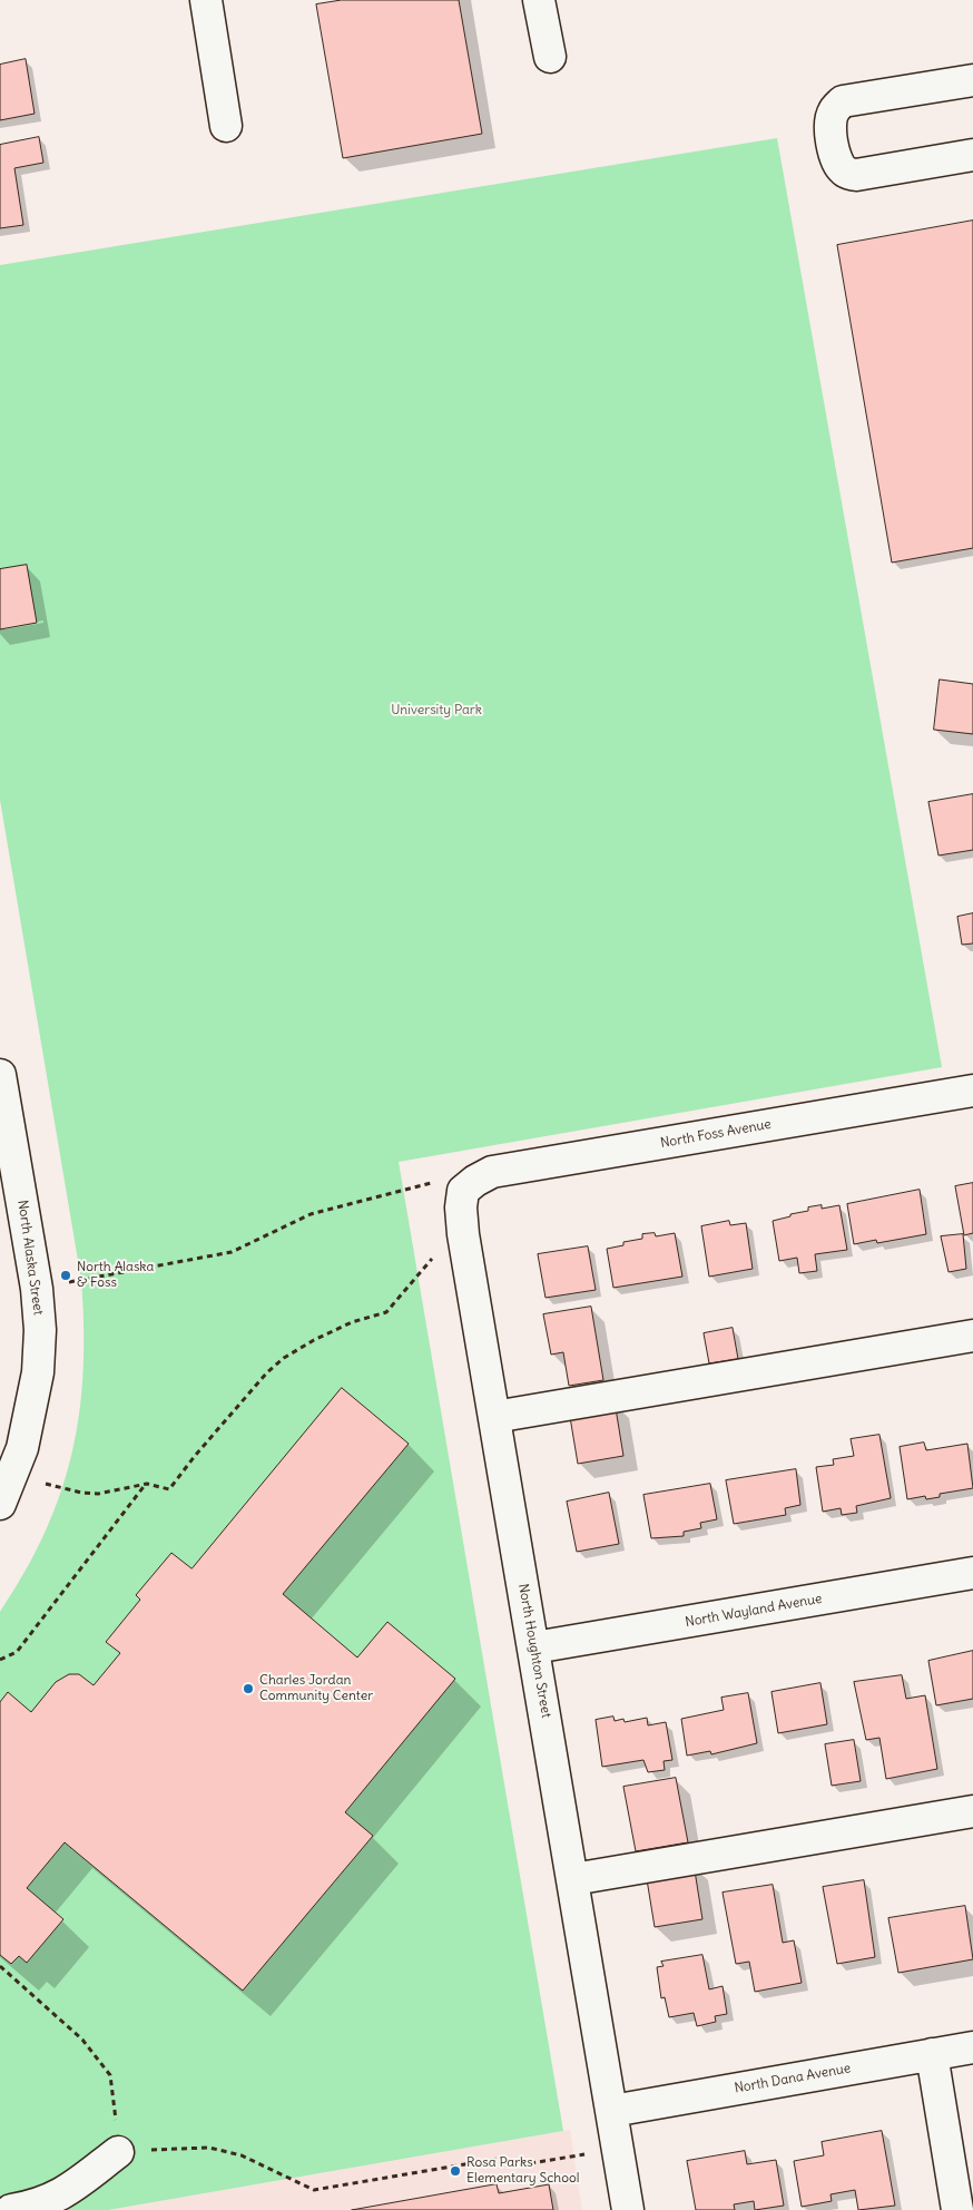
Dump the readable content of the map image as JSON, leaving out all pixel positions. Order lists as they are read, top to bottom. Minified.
{"streets":{"street":["North Foss Avenue","North Alaska Street","North Wayland Avenue","North Houghton Street","North Dana Avenue"]},"crossings":[["North Foss Avenue","North Houghton Street"],["North Wayland Avenue","North Houghton Street"],["North Houghton Street","North Dana Avenue"]],"parks":["University Park"],"places":["North Alaska & Foss","Charles Jordan Community Center","Rosa Parks Elementary School"]}
